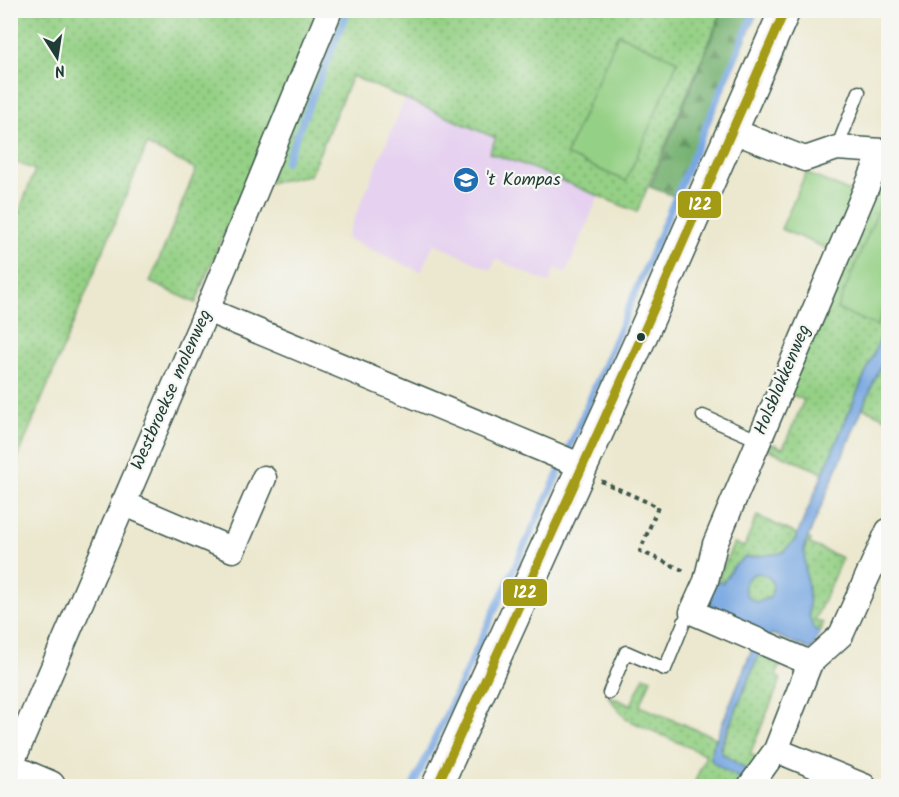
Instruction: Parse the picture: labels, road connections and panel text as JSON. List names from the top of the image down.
{
  "streets": {
    "street": ["Holsblokkenweg", "Westbroekse molenweg"]
  },
  "places": {
    "school or university": ["'t Kompas"]
  },
  "lines": ["transit line 122"],
  "north": "bottom"
}
